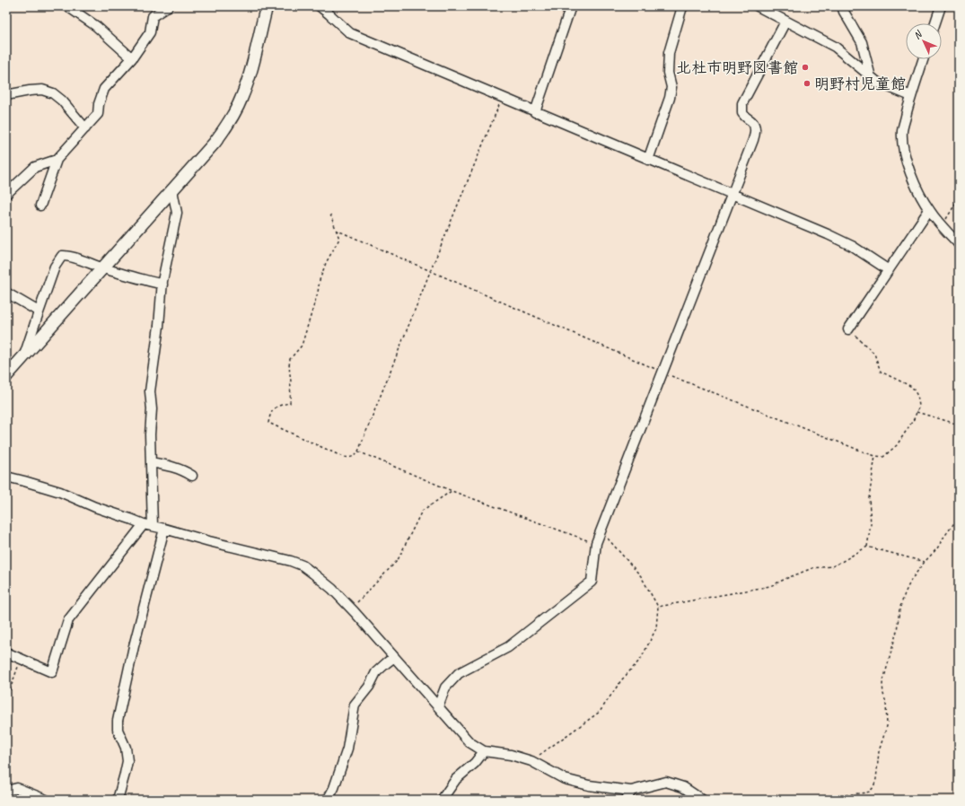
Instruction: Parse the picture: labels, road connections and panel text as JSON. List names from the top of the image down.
{
  "places": ["北杜市明野図書館", "明野村児童館"],
  "north": "top left"
}
